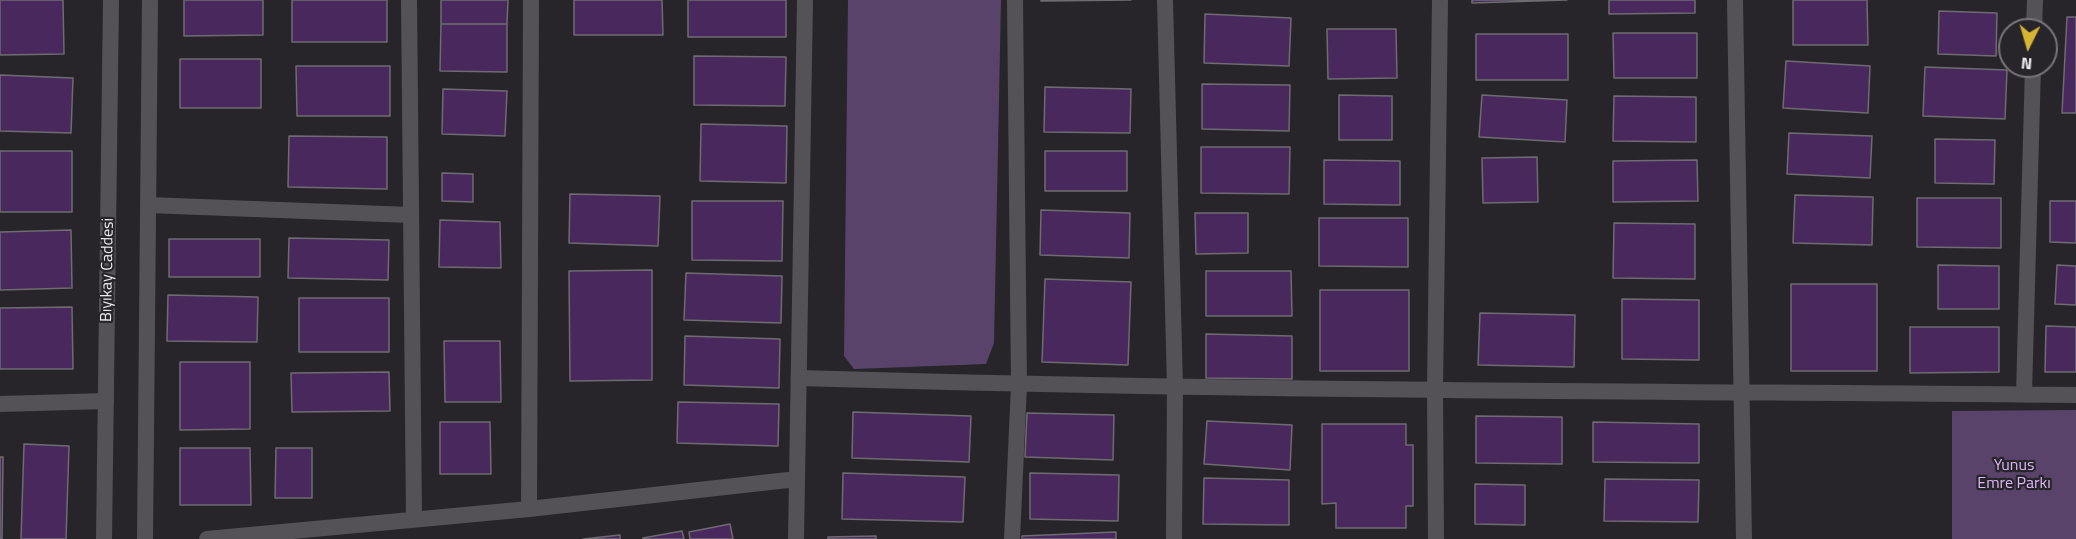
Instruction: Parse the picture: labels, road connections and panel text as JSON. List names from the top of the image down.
{
  "streets": {
    "street": ["Bıyıkay Caddesi"]
  },
  "parks": ["Yunus Emre Parkı"],
  "north": "bottom"
}
